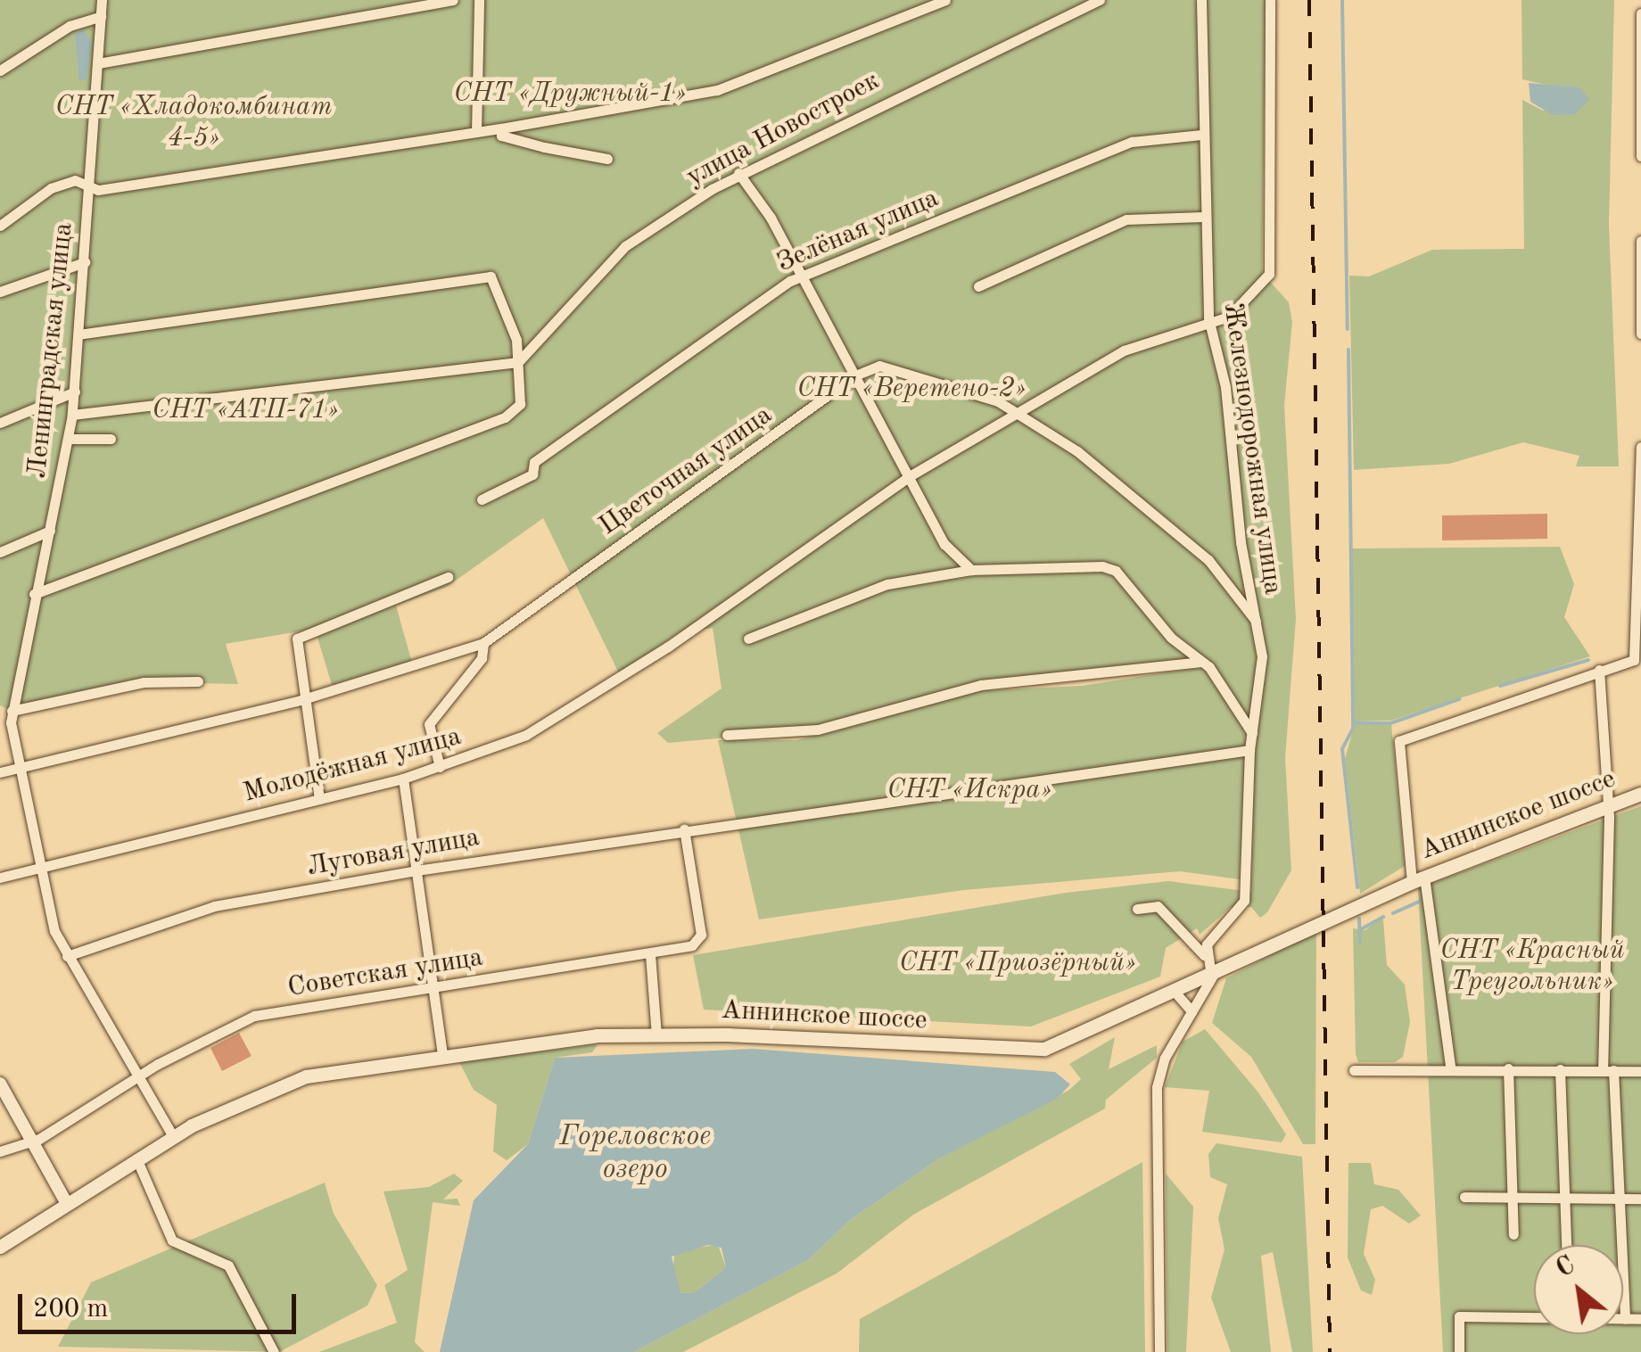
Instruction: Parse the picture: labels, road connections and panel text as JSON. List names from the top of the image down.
{
  "streets": {
    "main road": ["Аннинское шоссе"],
    "street": [
      "улица Новостроек",
      "Зелёная улица",
      "Ленинградская улица",
      "Железнодорожная улица",
      "Цветочная улица",
      "Молодёжная улица",
      "Луговая улица",
      "Советская улица"
    ]
  },
  "crossings": [
    ["Зелёная улица", "Железнодорожная улица"],
    ["Ленинградская улица", "Молодёжная улица"],
    ["Ленинградская улица", "Аннинское шоссе"],
    ["Ленинградская улица", "Луговая улица"],
    ["Ленинградская улица", "Советская улица"],
    ["Железнодорожная улица", "Цветочная улица"],
    ["Железнодорожная улица", "Молодёжная улица"],
    ["Железнодорожная улица", "Луговая улица"],
    ["Цветочная улица", "Молодёжная улица"],
    ["Луговая улица", "Советская улица"]
  ],
  "water": ["Гореловское озеро"],
  "parks": [
    "СНТ «Дружный-1»",
    "СНТ «Хладокомбинат 4-5»",
    "СНТ «Веретено-2»",
    "СНТ «АТП-71»",
    "СНТ «Искра»",
    "СНТ «Красный Треугольник»",
    "СНТ «Приозёрный»"
  ],
  "scale_bar": "200 m",
  "north": "top left"
}
